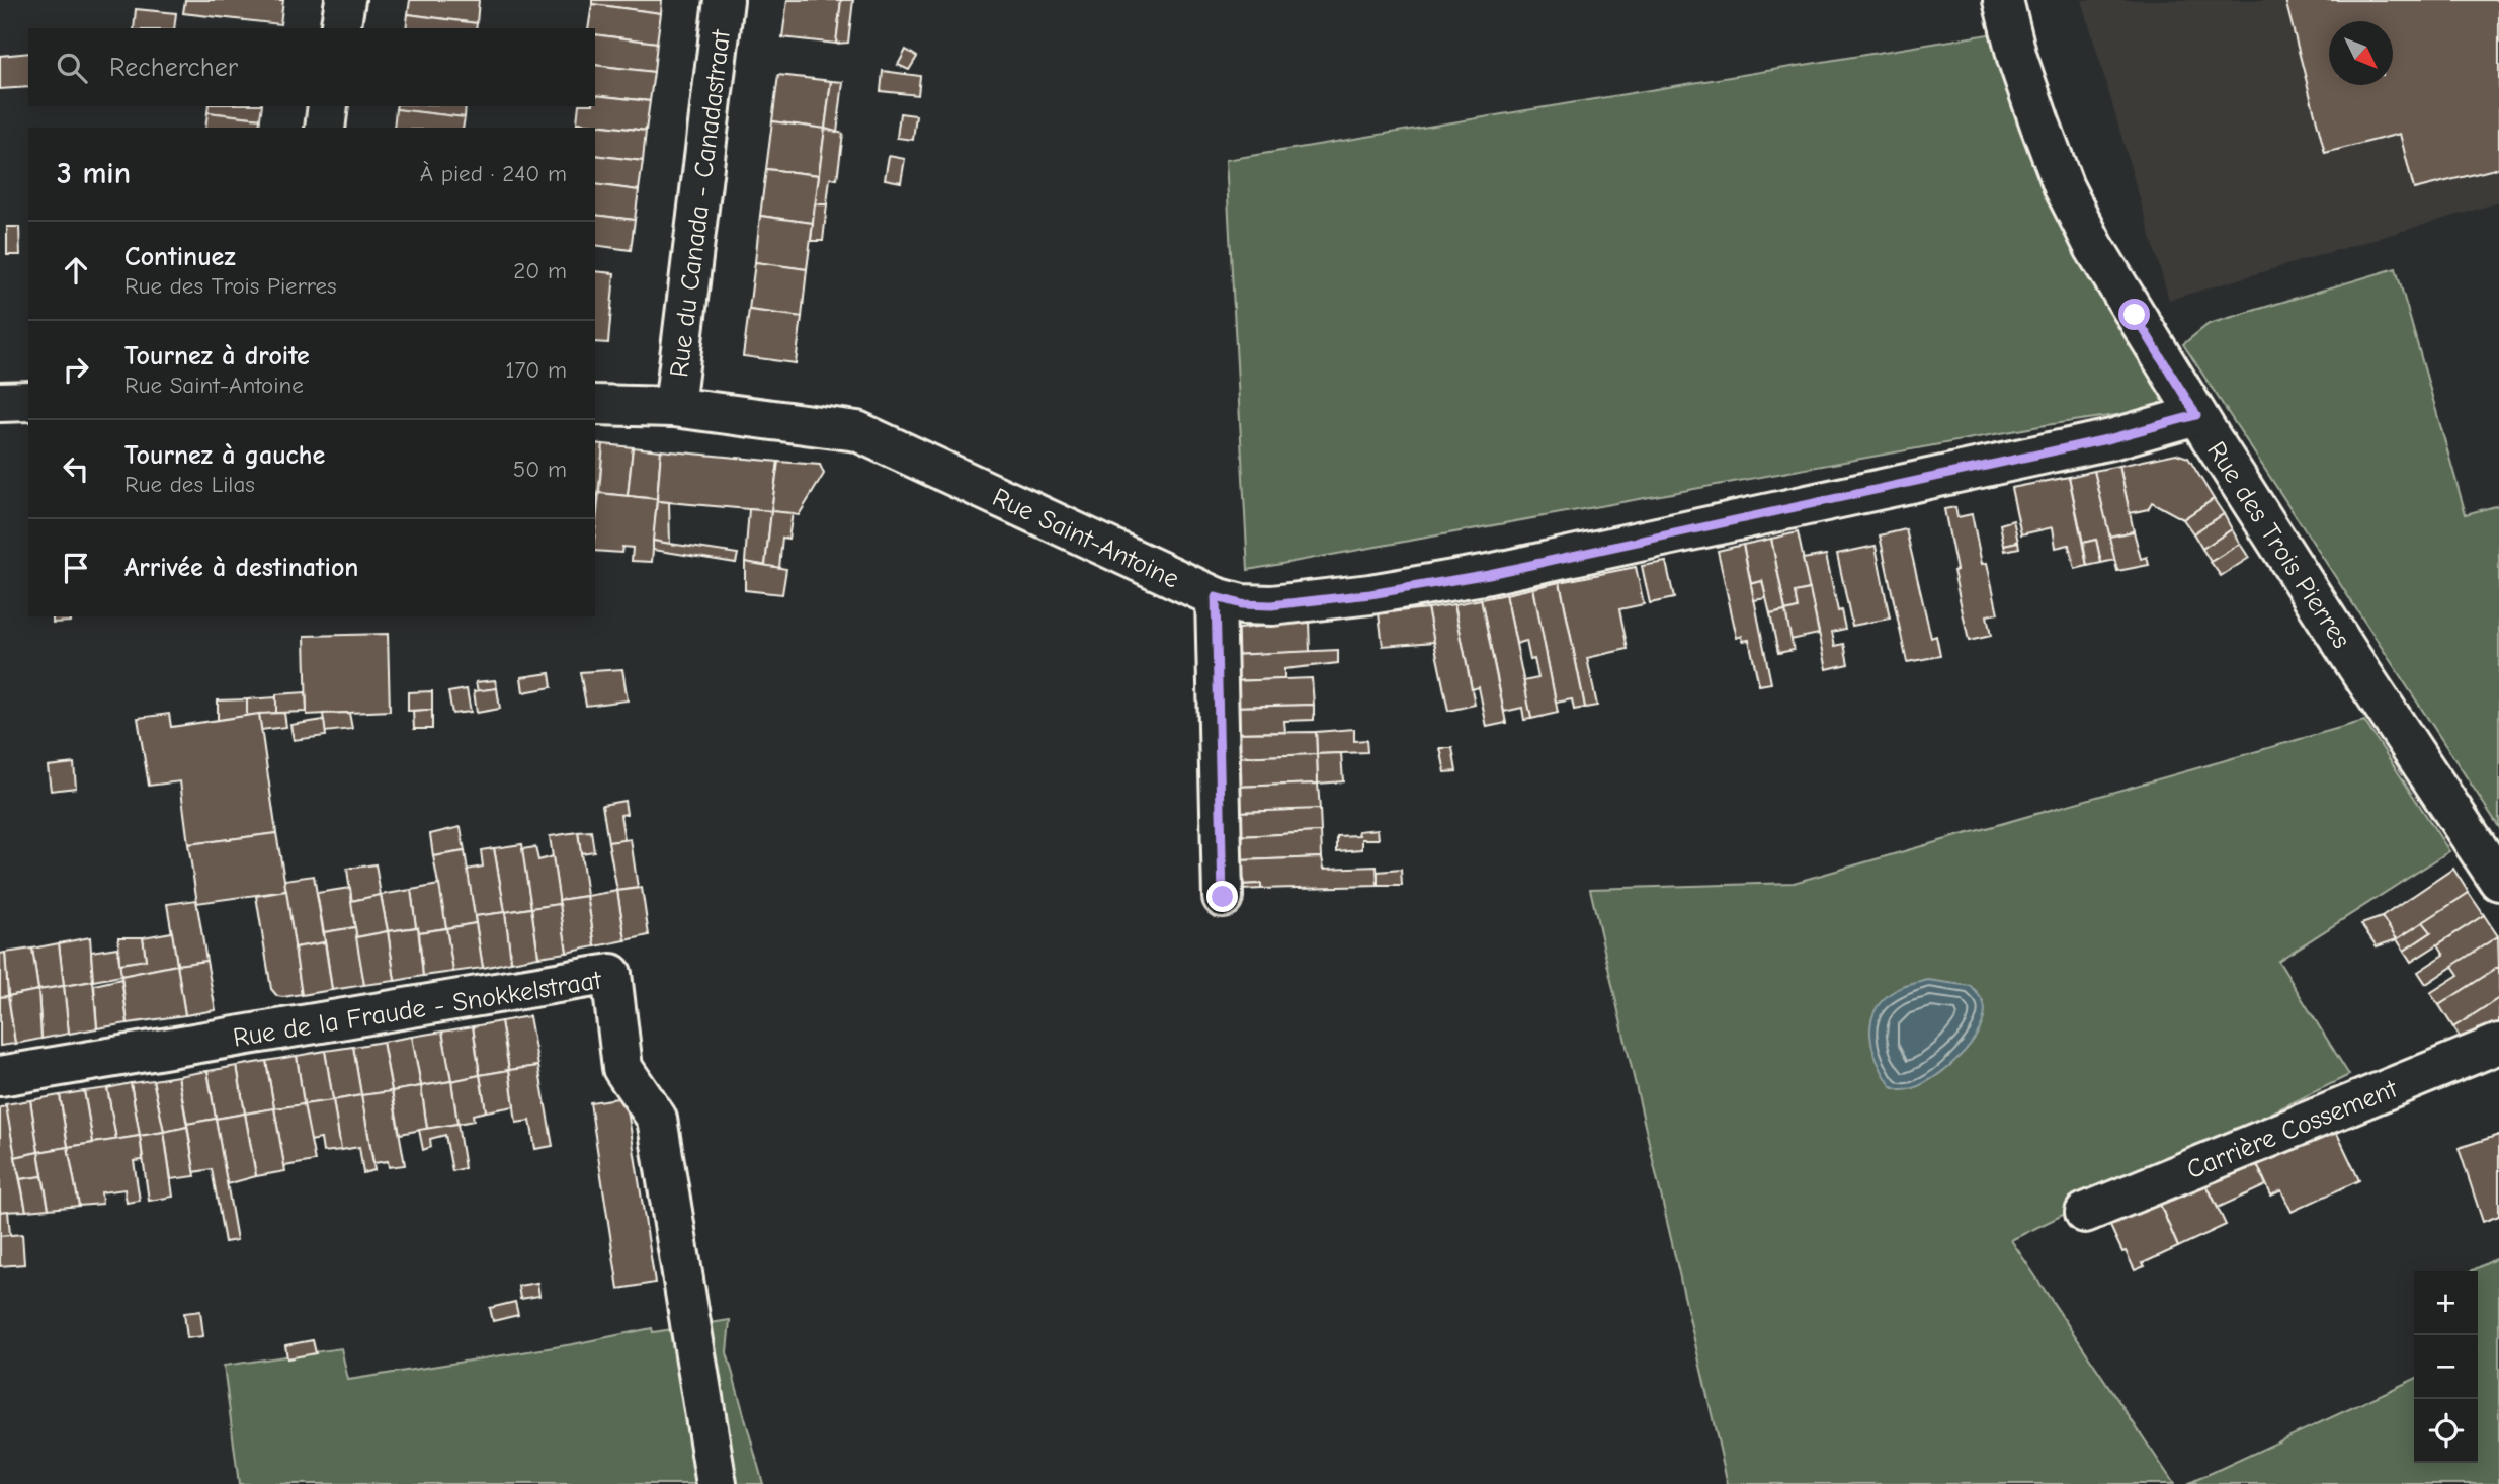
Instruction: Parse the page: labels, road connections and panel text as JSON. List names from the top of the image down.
{
  "streets": {
    "street": [
      "Rue du Canada - Canadastraat",
      "Rue Saint-Antoine",
      "Rue des Trois Pierres",
      "Rue de la Fraude - Snokkelstraat",
      "Carrière Cossement"
    ]
  },
  "crossings": [
    ["Rue du Canada - Canadastraat", "Rue Saint-Antoine"],
    ["Rue Saint-Antoine", "Rue des Trois Pierres"]
  ],
  "north": "bottom right",
  "page": {
    "search": "Rechercher",
    "heading": ["3 min", "À pied · 240 m"],
    "list": [
      ["Continuez", "Rue des Trois Pierres", "20 m"],
      ["Tournez à droite", "Rue Saint-Antoine", "170 m"],
      ["Tournez à gauche", "Rue des Lilas", "50 m"],
      "Arrivée à destination"
    ],
    "map_buttons": ["+", "−"]
  }
}
